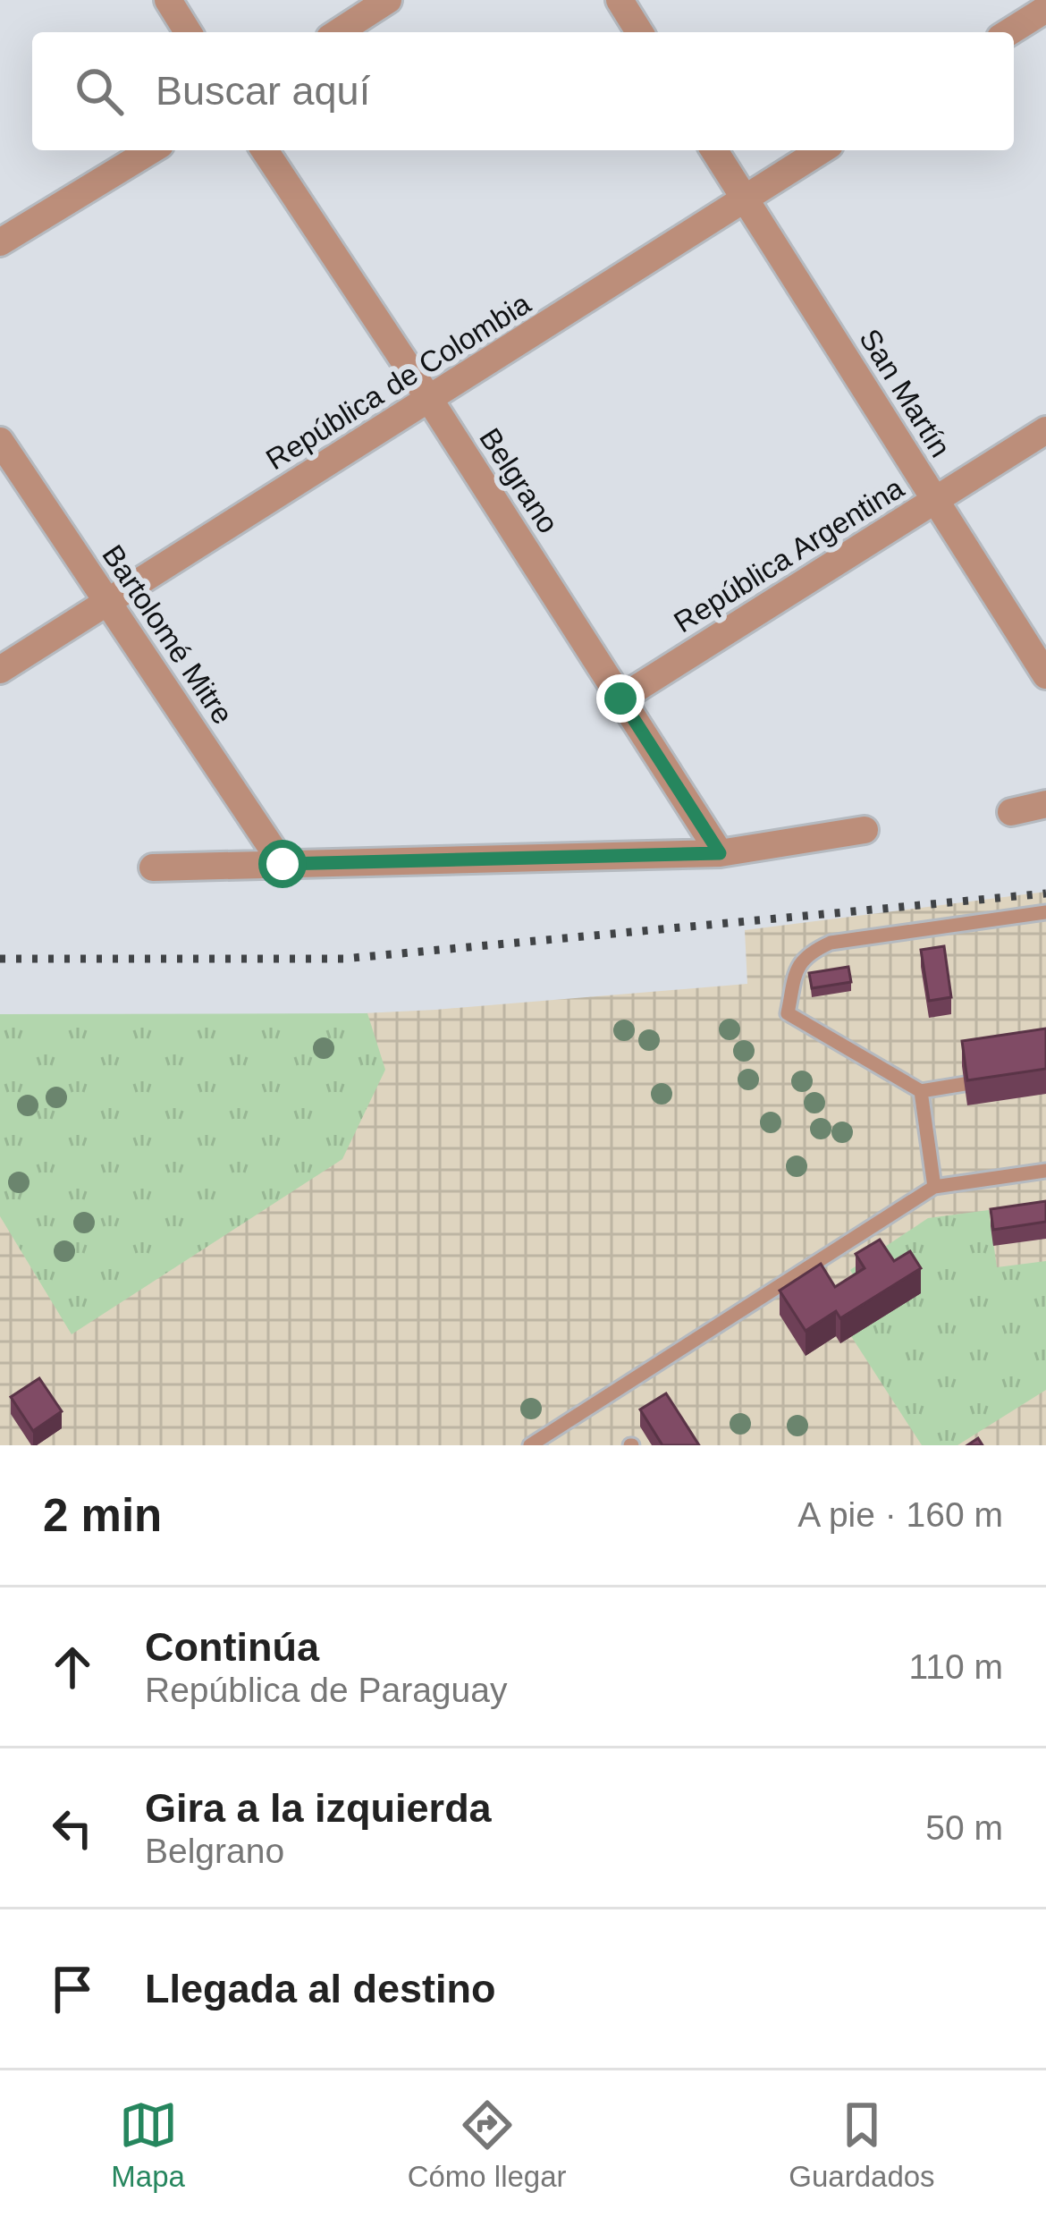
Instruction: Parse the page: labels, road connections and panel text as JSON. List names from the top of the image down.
{
  "streets": {
    "street": [
      "República de Colombia",
      "San Martín",
      "Belgrano",
      "República Argentina",
      "Bartolomé Mitre"
    ]
  },
  "crossings": [
    ["República de Colombia", "San Martín"],
    ["República de Colombia", "Belgrano"],
    ["República de Colombia", "Bartolomé Mitre"],
    ["San Martín", "República Argentina"],
    ["Belgrano", "República Argentina"]
  ],
  "page": {
    "search": "Buscar aquí",
    "heading": ["2 min", "A pie · 160 m"],
    "list": [
      ["Continúa", "República de Paraguay", "110 m"],
      ["Gira a la izquierda", "Belgrano", "50 m"],
      "Llegada al destino"
    ],
    "nav": ["Mapa", "Cómo llegar", "Guardados"]
  }
}
